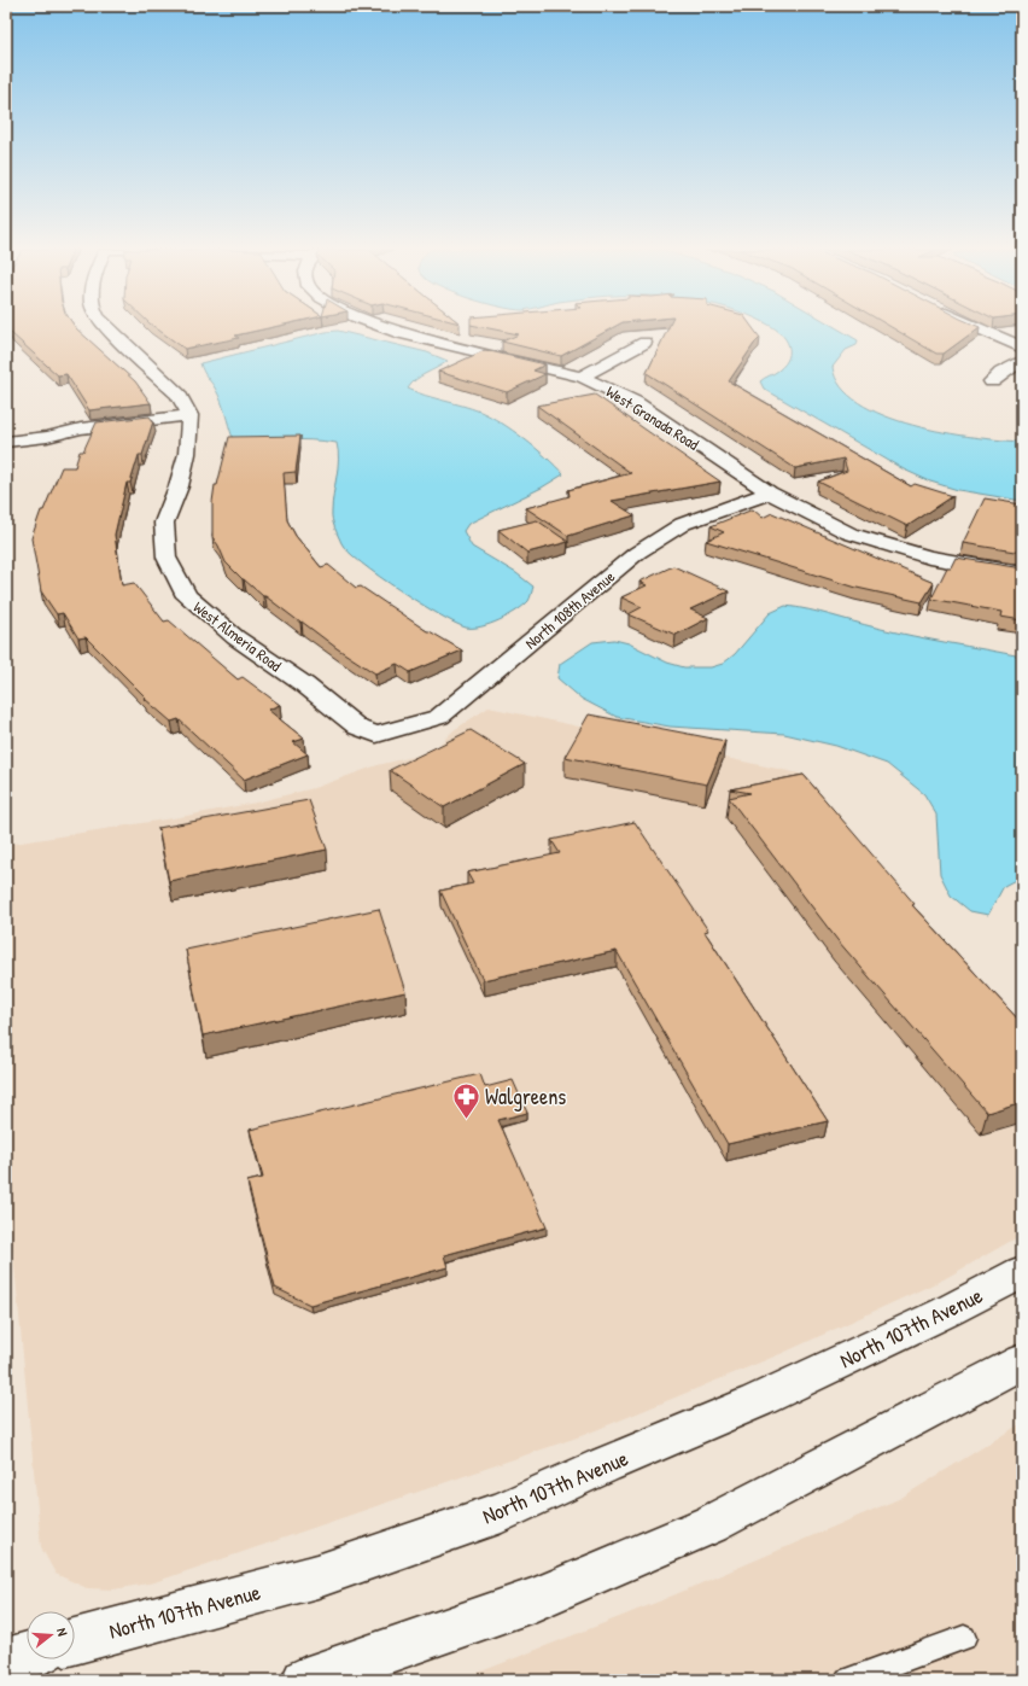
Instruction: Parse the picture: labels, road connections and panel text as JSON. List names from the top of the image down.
{
  "streets": {
    "street": [
      "West Granada Road",
      "North 108th Avenue",
      "West Almeria Road",
      "North 107th Avenue"
    ]
  },
  "crossings": [
    ["West Granada Road", "North 108th Avenue"],
    ["North 108th Avenue", "West Almeria Road"]
  ],
  "places": {
    "pharmacy": ["Walgreens"]
  },
  "north": "right"
}
